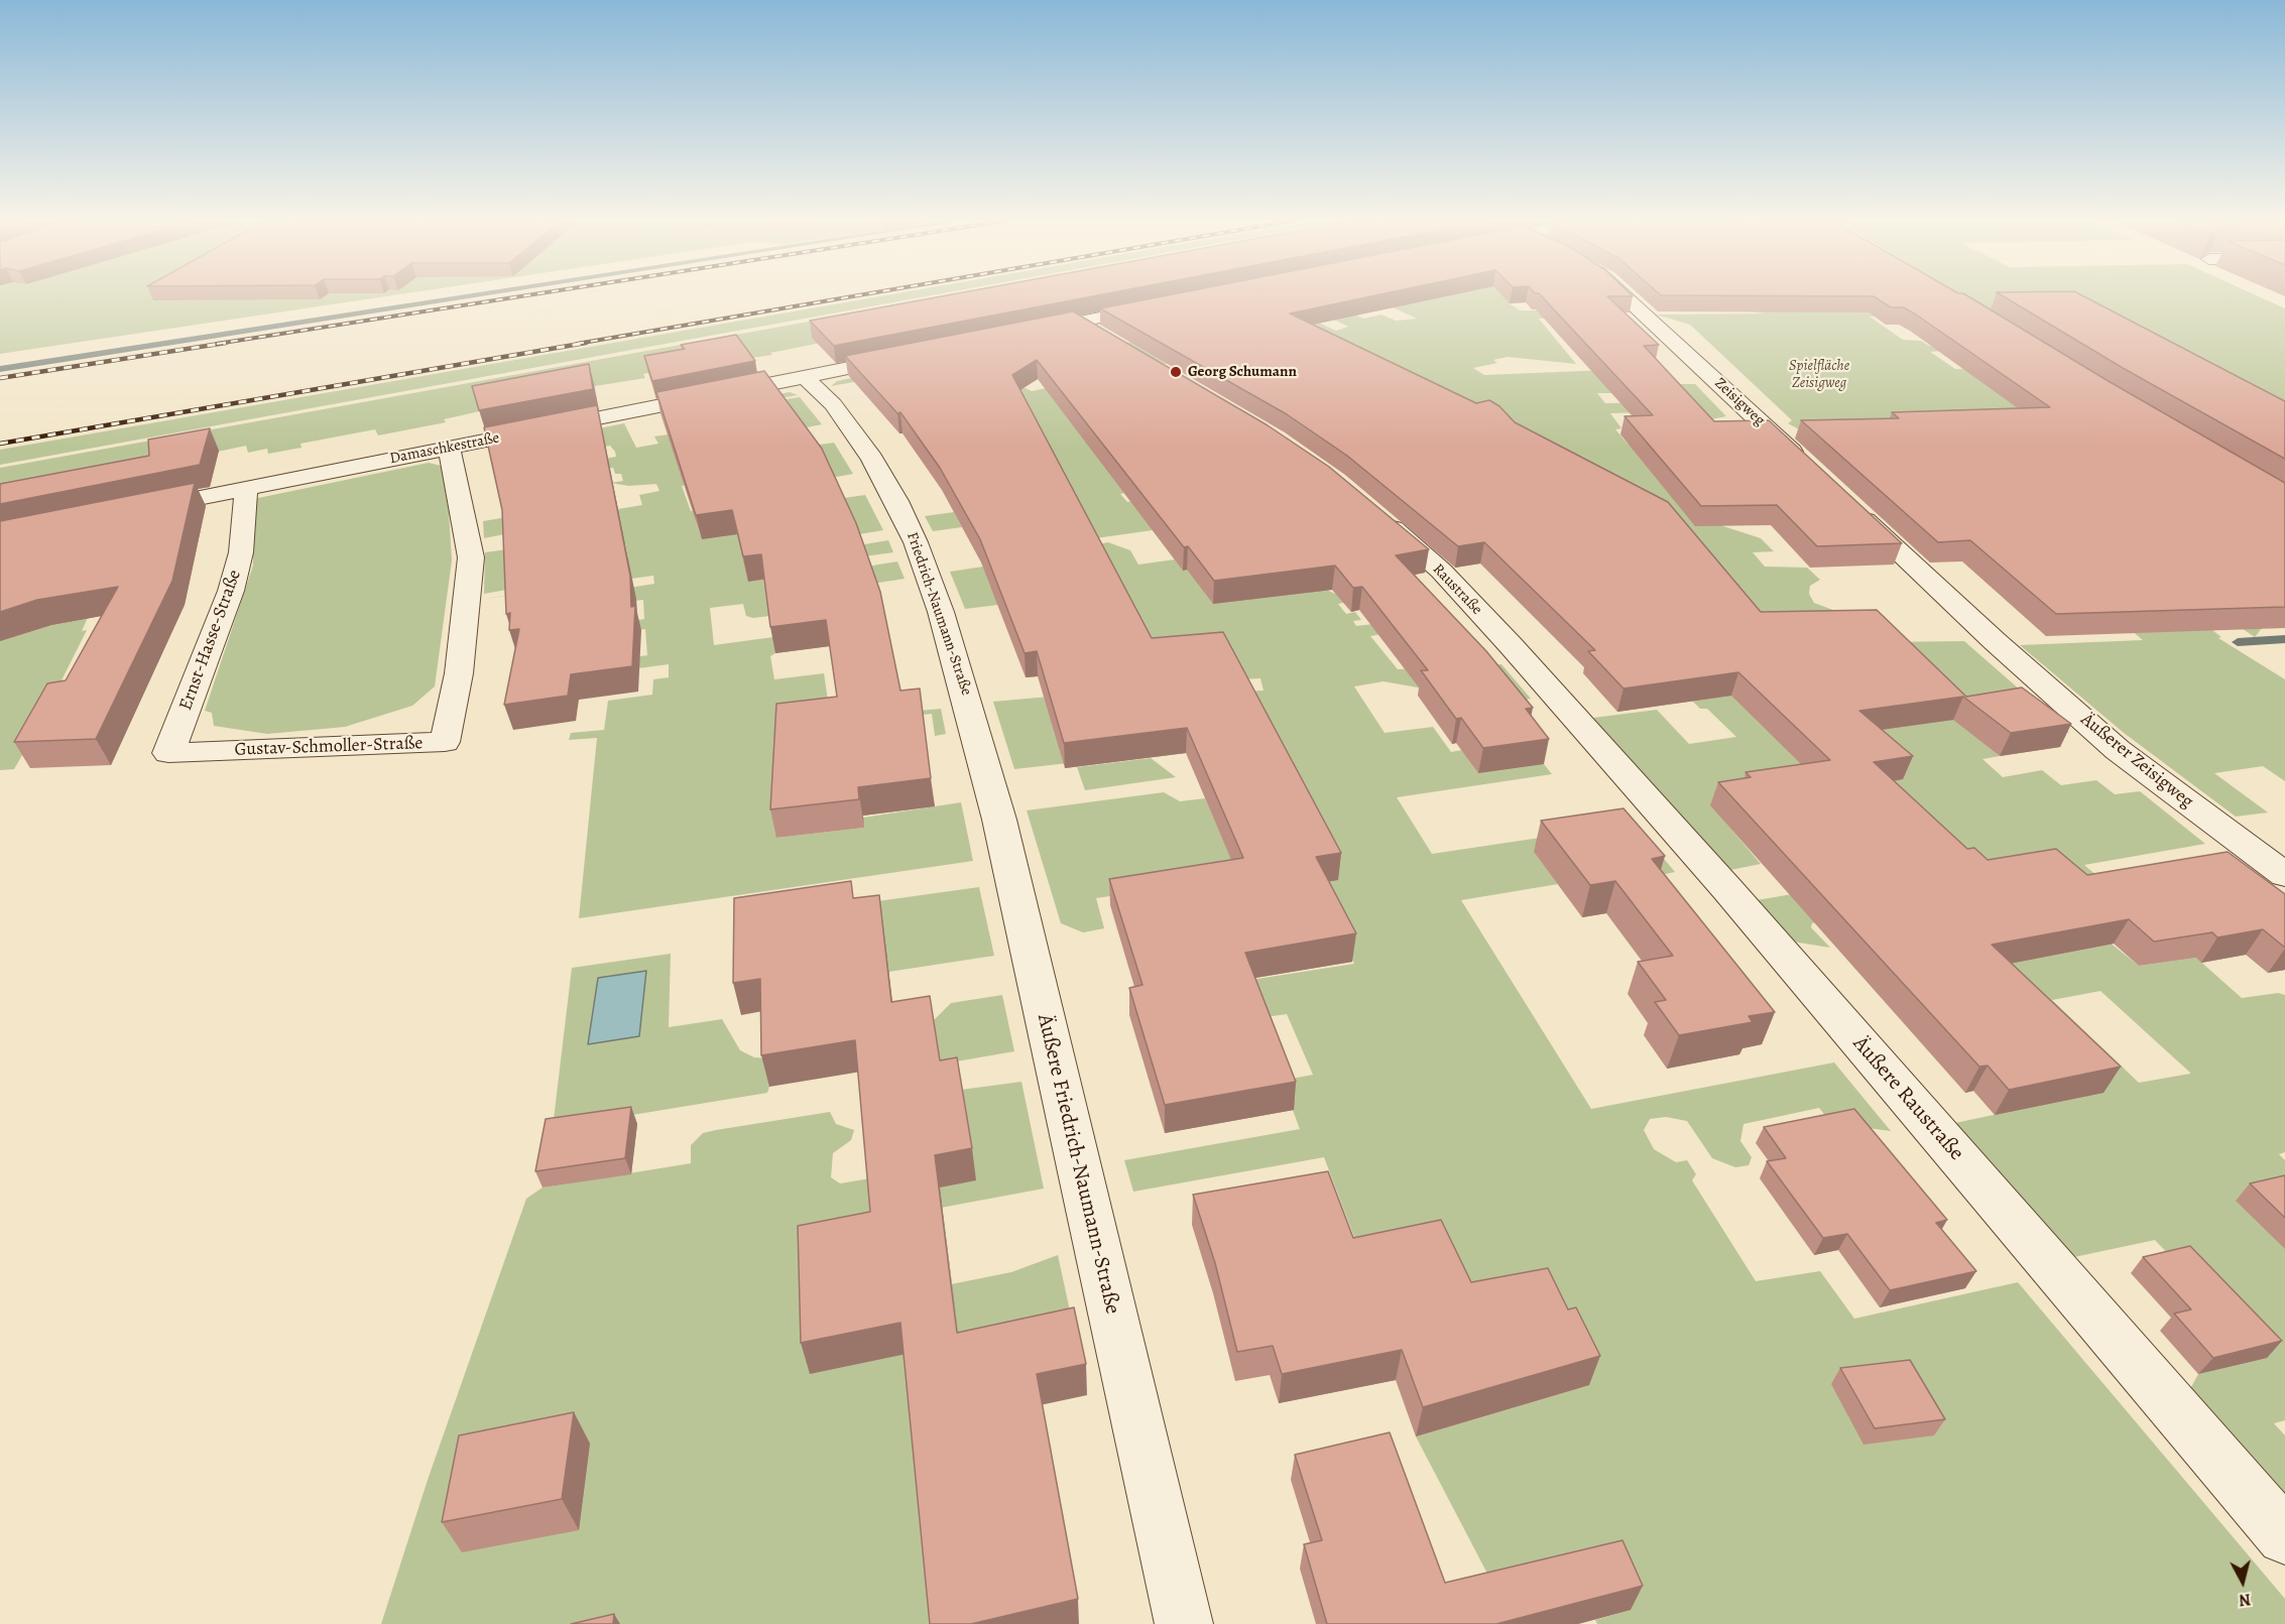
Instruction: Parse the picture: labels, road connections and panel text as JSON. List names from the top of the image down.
{
  "streets": {
    "street": [
      "Zeisigweg",
      "Damaschkestraße",
      "Raustraße",
      "Friedrich-Naumann-Straße",
      "Ernst-Hasse-Straße",
      "Gustav-Schmoller-Straße",
      "Äußerer Zeisigweg",
      "Äußere Raustraße",
      "Äußere Friedrich-Naumann-Straße"
    ]
  },
  "crossings": [
    ["Damaschkestraße", "Friedrich-Naumann-Straße"],
    ["Damaschkestraße", "Ernst-Hasse-Straße"],
    ["Damaschkestraße", "Gustav-Schmoller-Straße"],
    ["Raustraße", "Äußere Raustraße"],
    ["Friedrich-Naumann-Straße", "Äußere Friedrich-Naumann-Straße"],
    ["Ernst-Hasse-Straße", "Gustav-Schmoller-Straße"]
  ],
  "parks": ["Spielfläche Zeisigweg"],
  "places": ["Georg Schumann"],
  "north": "bottom"
}
